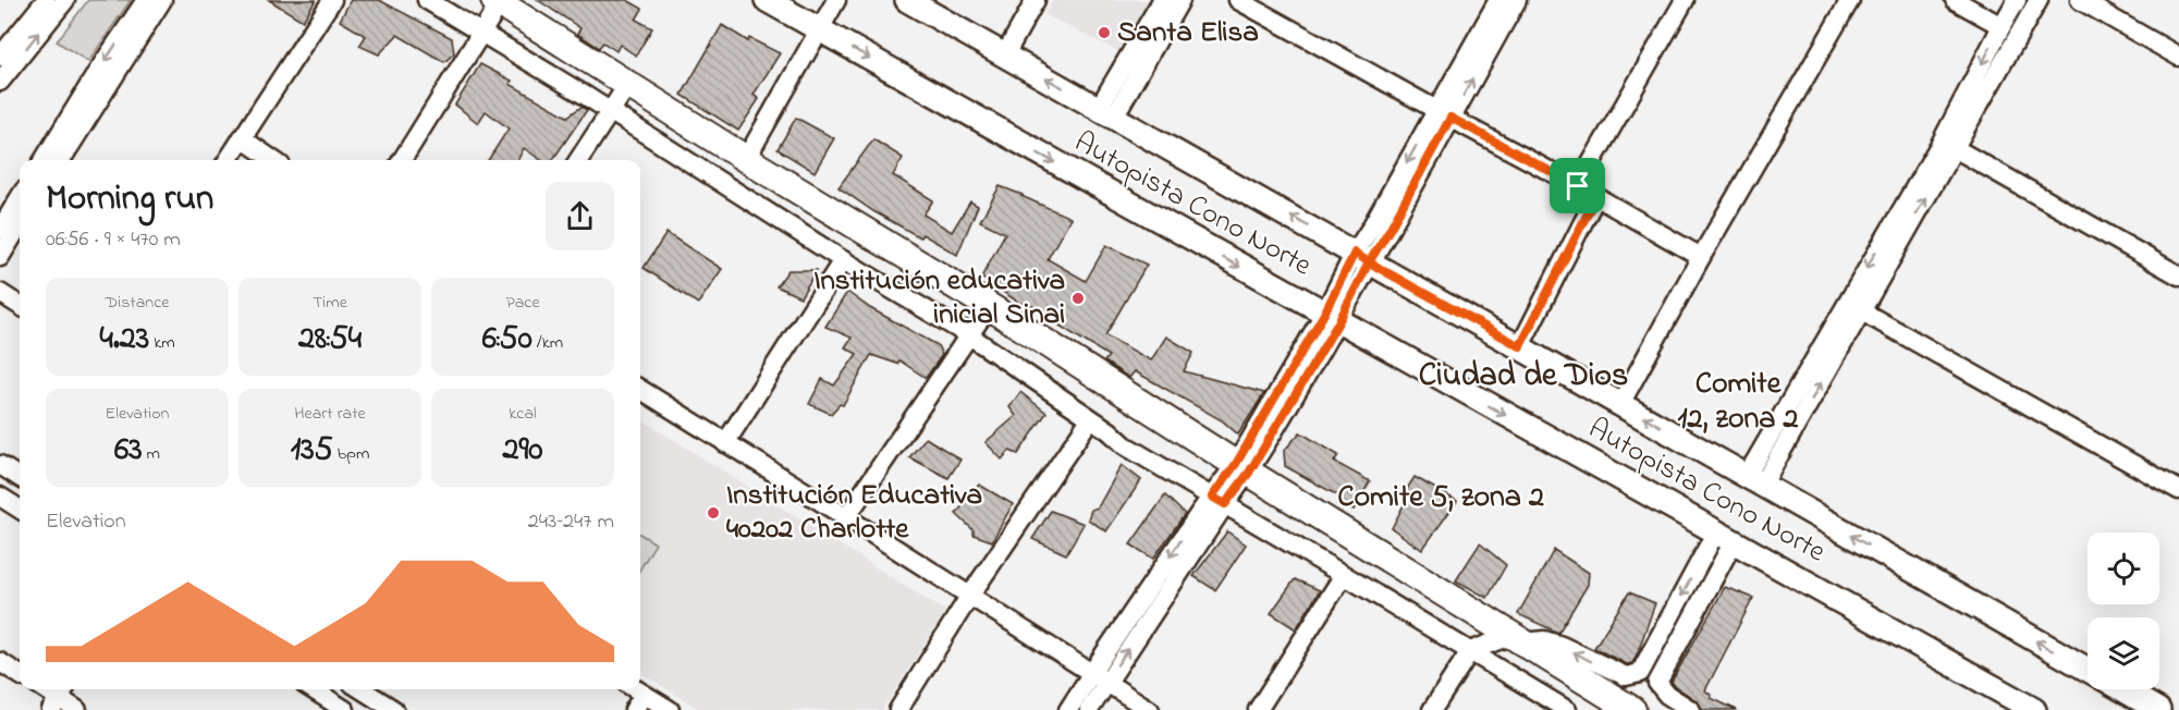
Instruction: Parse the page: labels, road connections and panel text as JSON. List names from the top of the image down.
{
  "streets": {
    "main road": ["Autopista Cono Norte"]
  },
  "districts": ["Ciudad de Dios", "Comite 12, zona 2", "Comite 5, zona 2"],
  "places": ["Santa Elisa", "Institución educativa inicial Sinai", "Institución Educativa 40202 Charlotte"],
  "page": {
    "heading": ["Morning run", "06:56 · 9 × 470 m"],
    "stats": [
      ["Distance", "4.23 km"],
      ["Time", "28:54"],
      ["Pace", "6:50 /km"],
      ["Elevation", "63 m"],
      ["Heart rate", "135 bpm"],
      ["kcal", "290"]
    ],
    "chart": ["Elevation", "243–247 m"]
  }
}
